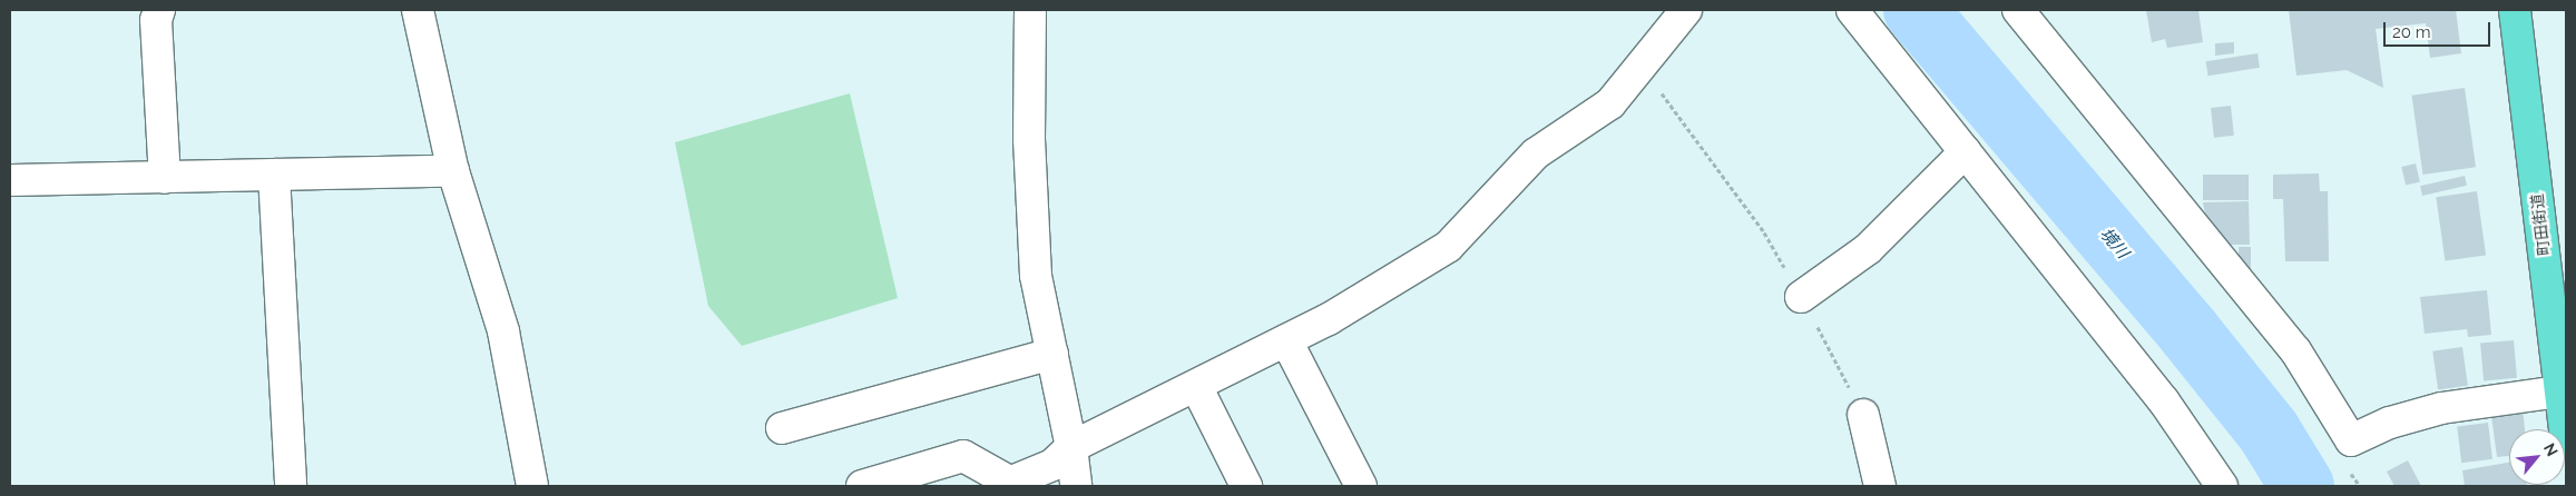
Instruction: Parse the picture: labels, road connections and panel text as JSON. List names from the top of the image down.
{
  "streets": {
    "main road": ["町田街道"]
  },
  "water": ["境川"],
  "scale_bar": "20 m",
  "north": "top right"
}
